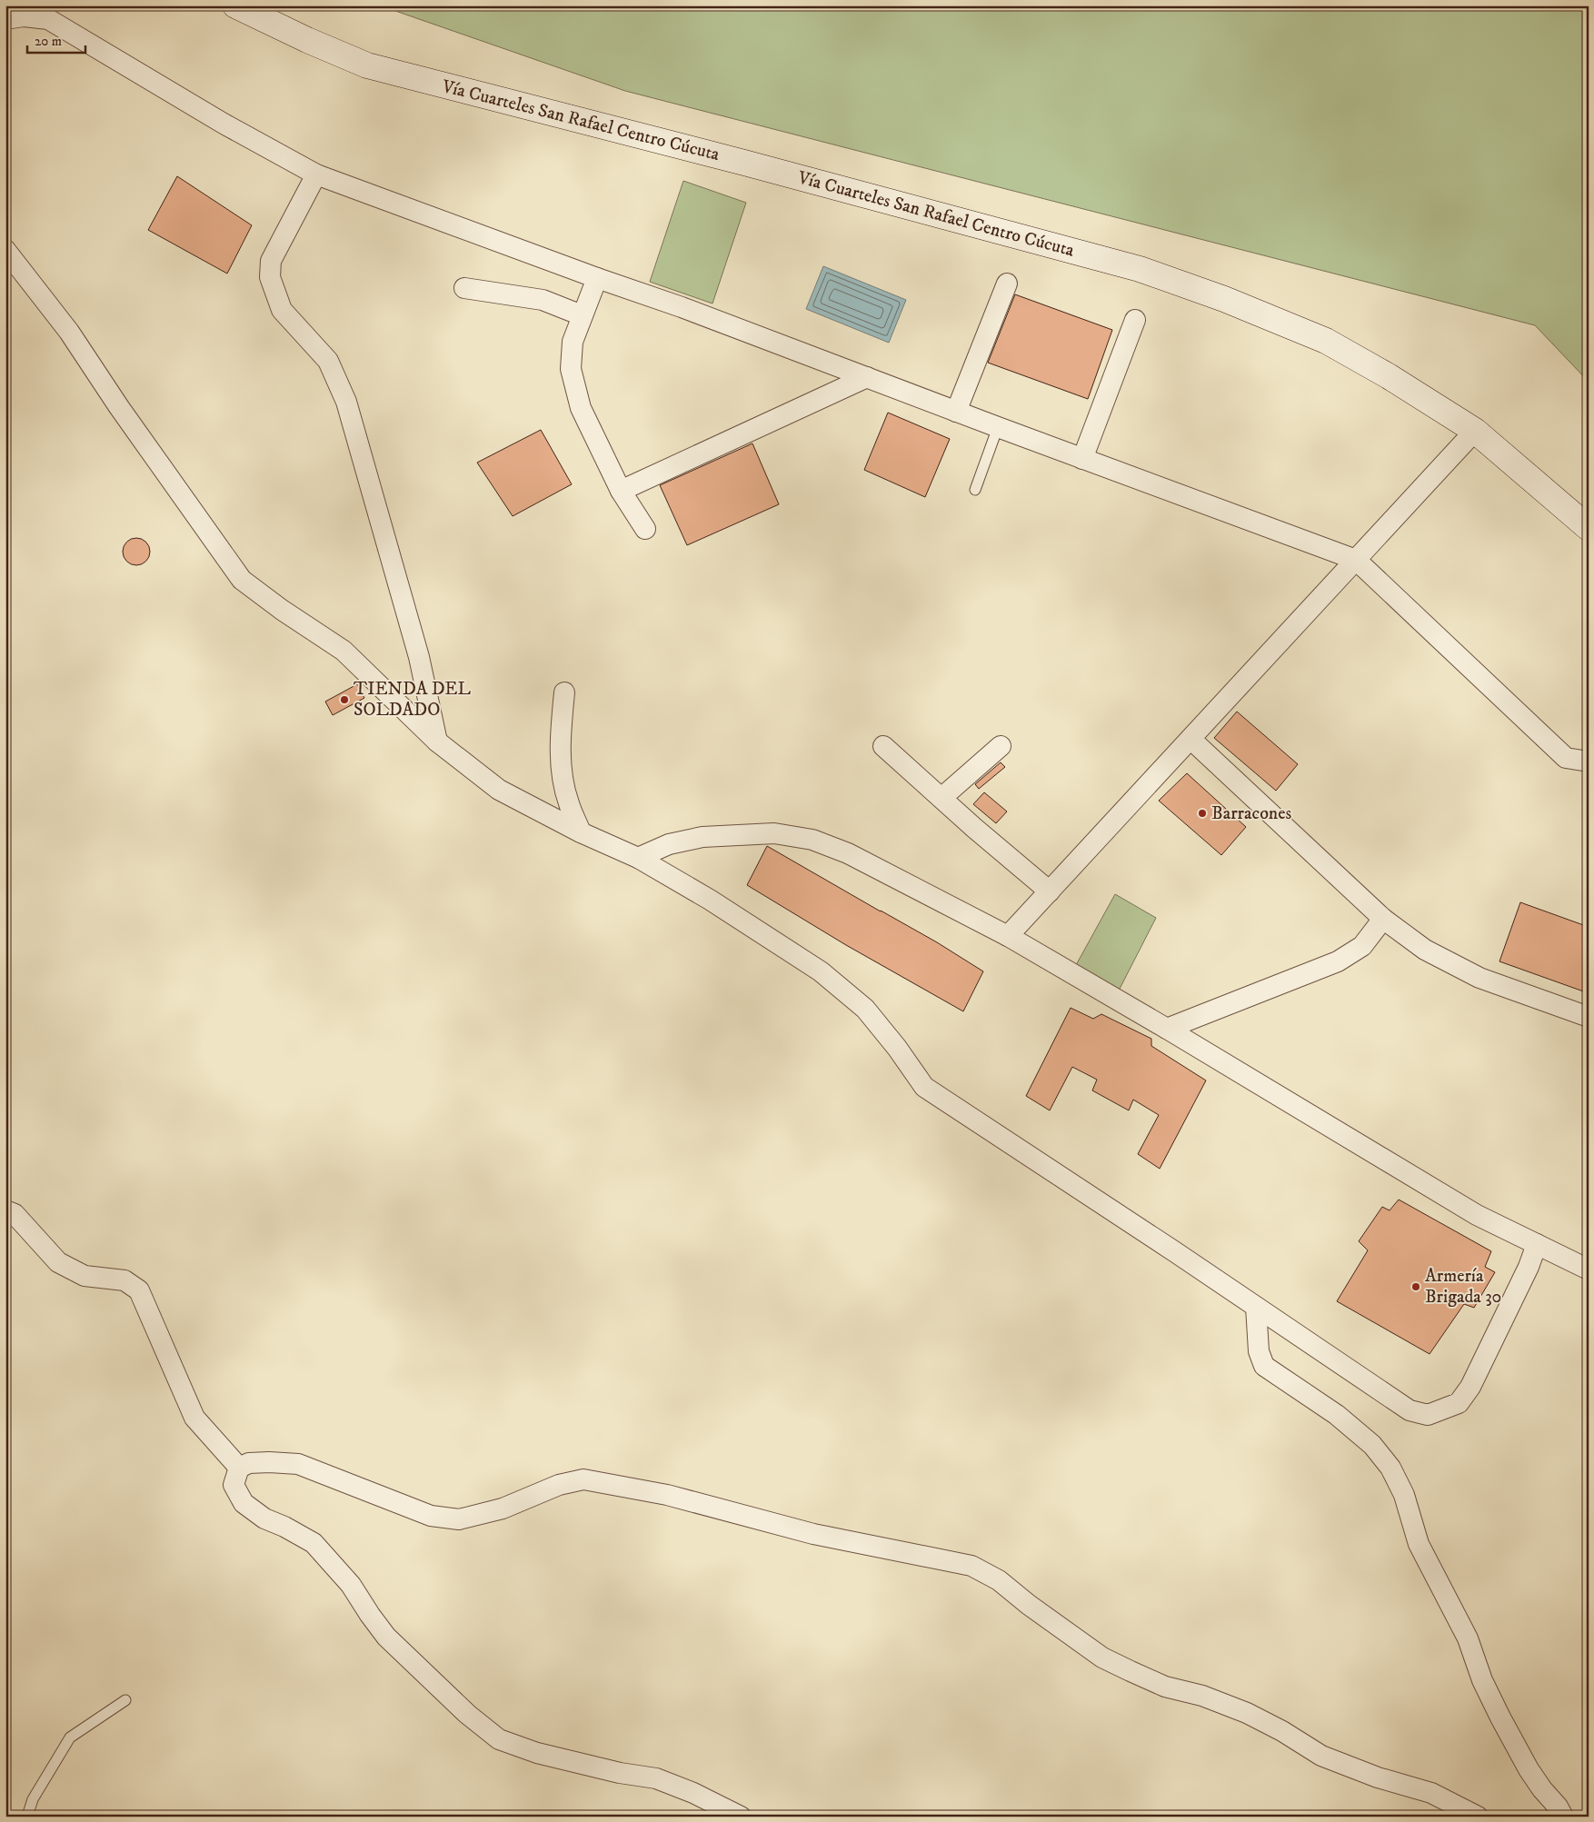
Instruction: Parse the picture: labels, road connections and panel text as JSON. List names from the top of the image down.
{
  "streets": {
    "main road": ["Vía Cuarteles San Rafael Centro Cúcuta"]
  },
  "places": ["TIENDA DEL SOLDADO", "Barracones", "Armería Brigada 30"],
  "scale_bar": "20 m"
}
